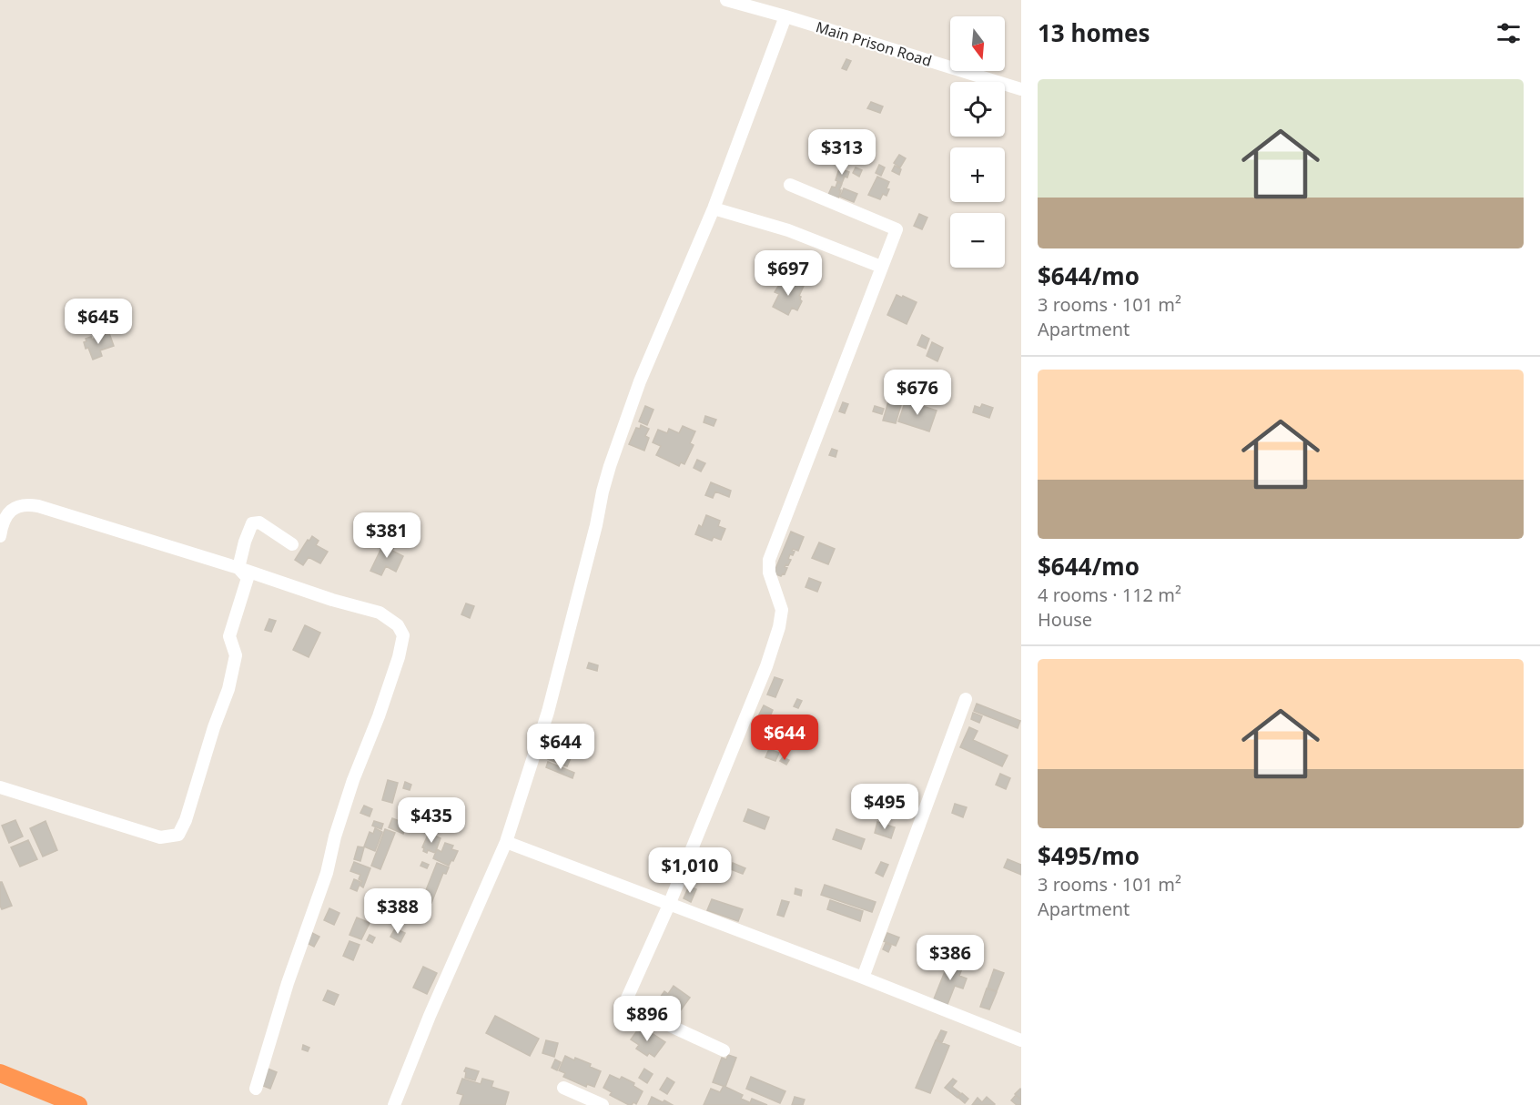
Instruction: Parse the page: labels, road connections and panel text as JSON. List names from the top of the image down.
{
  "streets": {
    "street": ["Main Prison Road"]
  },
  "north": "bottom",
  "page": {
    "heading": "13 homes",
    "map_buttons": ["+", "−"],
    "list": [
      {
        "name": "$644/mo",
        "note": "3 rooms · 101 m² · Apartment"
      },
      {
        "name": "$644/mo",
        "note": "4 rooms · 112 m² · House"
      },
      {
        "name": "$495/mo",
        "note": "3 rooms · 101 m² · Apartment"
      }
    ],
    "price": [
      "$313",
      "$697",
      "$645",
      "$676",
      "$381",
      "$644",
      "$644",
      "$495",
      "$435",
      "$1,010",
      "$388",
      "$386",
      "$896"
    ]
  }
}
